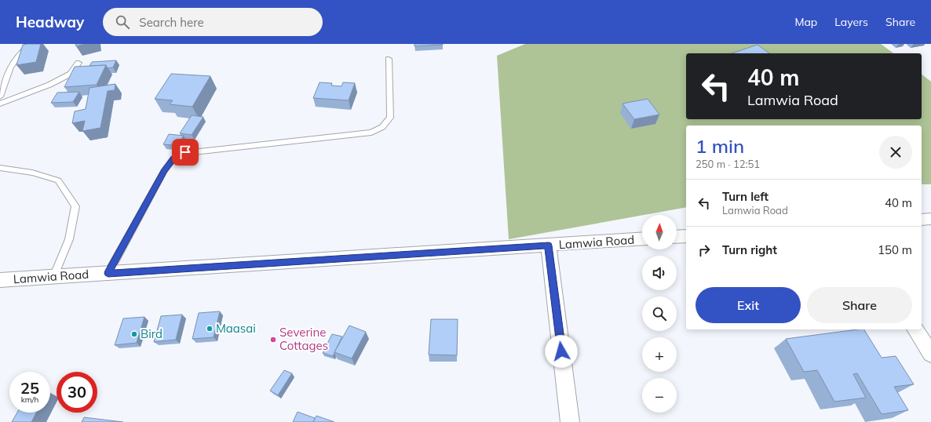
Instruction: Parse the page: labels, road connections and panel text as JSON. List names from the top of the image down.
{
  "streets": {
    "street": ["Lamwia Road"]
  },
  "places": ["Maasai", "Bird", "Severine Cottages"],
  "north": "top",
  "page": {
    "header": "Headway",
    "search": "Search here",
    "nav": ["Map", "Layers", "Share"],
    "turn": ["40 m", "Lamwia Road"],
    "heading": ["1 min", "250 m · 12:51"],
    "list": [
      {
        "name": "Turn left",
        "note": "Lamwia Road",
        "value": "40 m"
      },
      {
        "name": "Turn right",
        "value": "150 m"
      }
    ],
    "map_buttons": ["+", "−"],
    "buttons": ["Exit", "Share"],
    "speed": "25 km/h",
    "limit": "30"
  }
}
